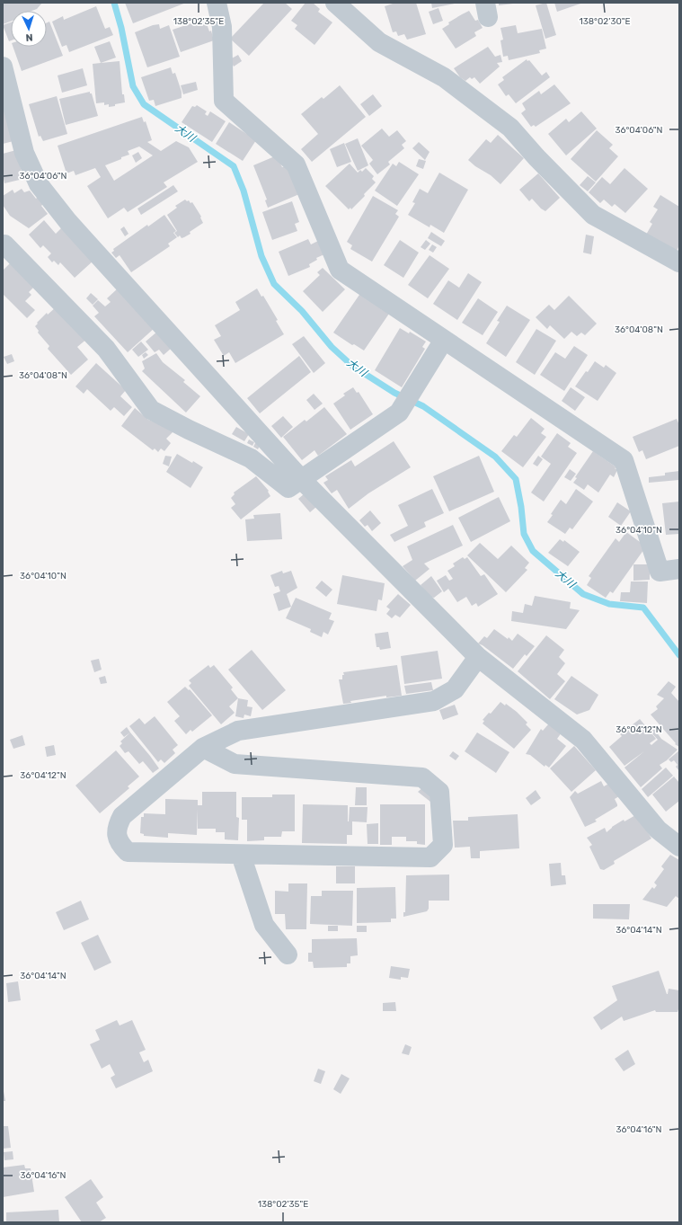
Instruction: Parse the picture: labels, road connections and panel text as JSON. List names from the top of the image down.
{
  "water": ["大川"],
  "north": "bottom",
  "coordinates": [
    "138°02'35\"E",
    "138°02'30\"E",
    "36°04'06\"N",
    "36°04'08\"N",
    "36°04'10\"N",
    "36°04'12\"N",
    "36°04'14\"N",
    "36°04'16\"N"
  ]
}
